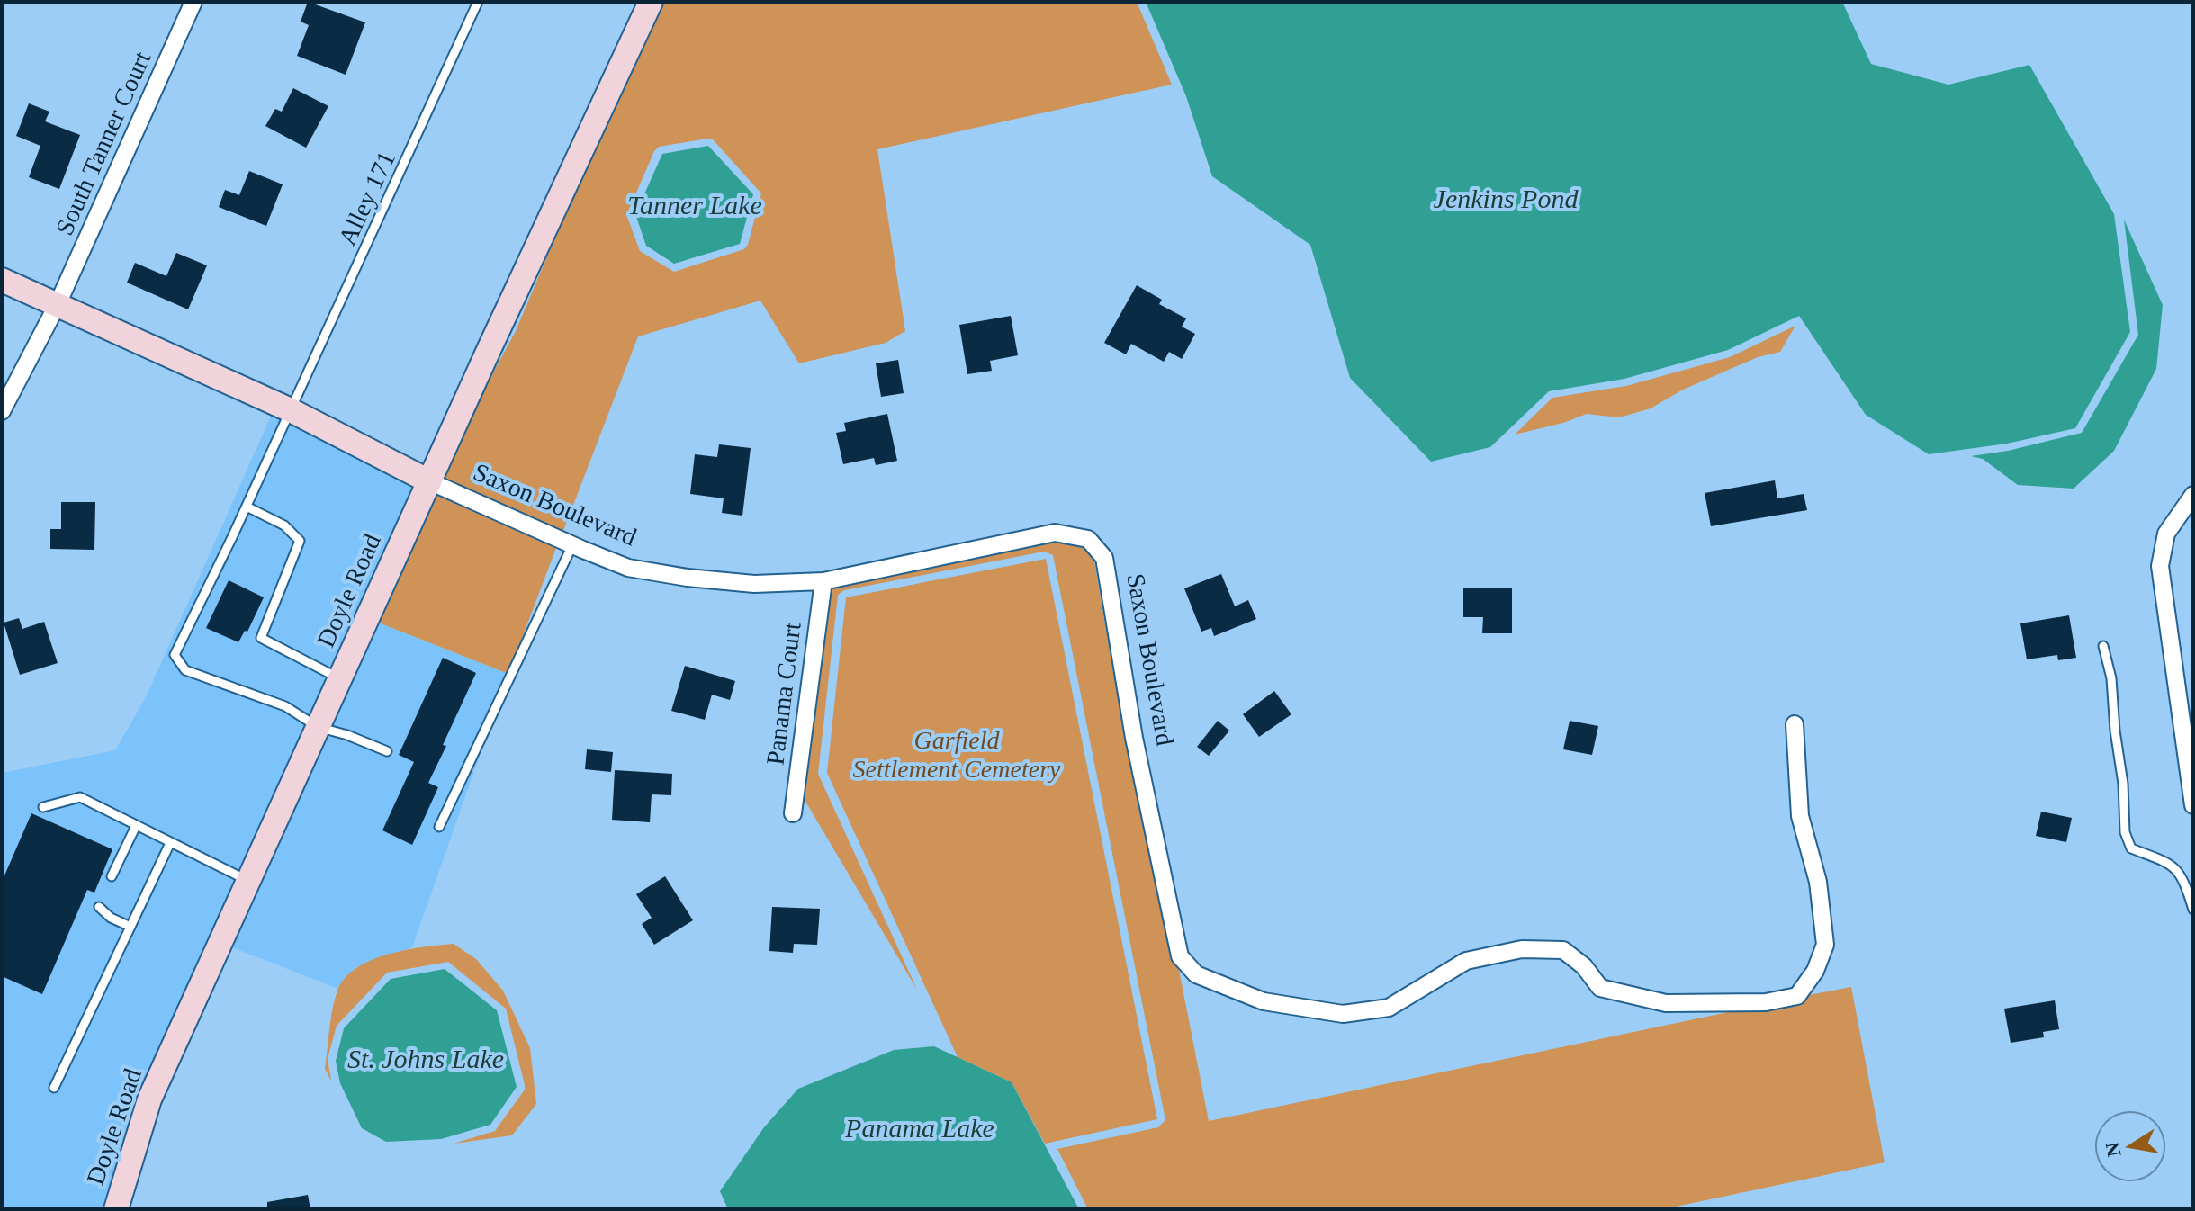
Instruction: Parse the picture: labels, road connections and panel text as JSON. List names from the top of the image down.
{
  "streets": {
    "main road": ["Saxon Boulevard", "Doyle Road"],
    "street": ["South Tanner Court", "Panama Court"],
    "lane": ["Alley 171"]
  },
  "crossings": [
    ["South Tanner Court", "Saxon Boulevard"],
    ["Alley 171", "Saxon Boulevard"],
    ["Alley 171", "Doyle Road"],
    ["Saxon Boulevard", "Doyle Road"],
    ["Saxon Boulevard", "Panama Court"]
  ],
  "water": [
    "Jenkins Pond",
    "Tanner Lake",
    "St. Johns Lake",
    "Panama Lake"
  ],
  "parks": ["Garfield Settlement Cemetery"],
  "north": "left"
}
